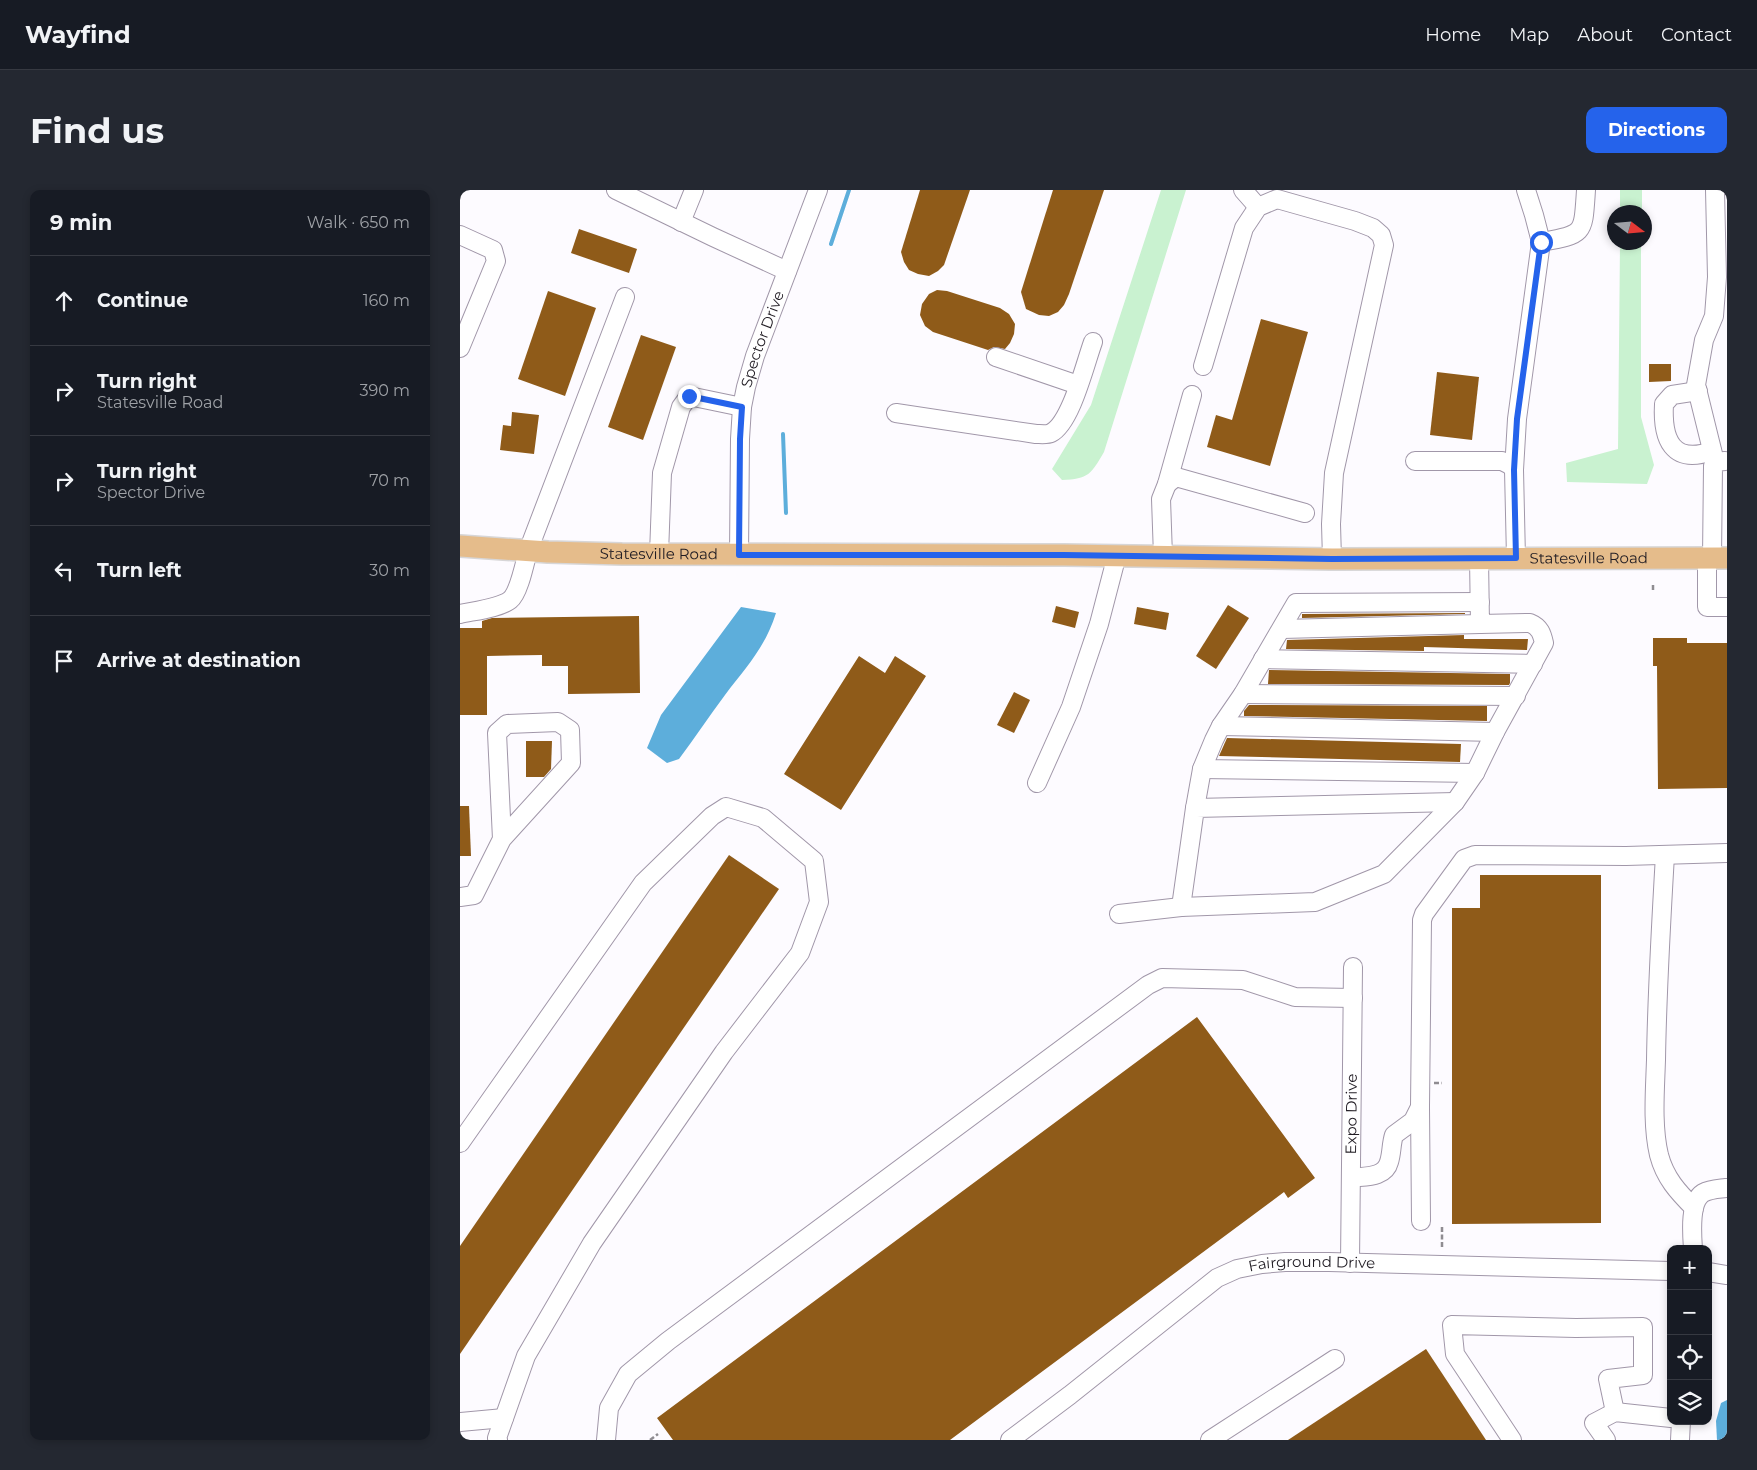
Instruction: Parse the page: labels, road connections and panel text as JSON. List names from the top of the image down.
{
  "streets": {
    "main road": ["Statesville Road"],
    "street": ["Spector Drive", "Expo Drive", "Fairground Drive"]
  },
  "crossings": [
    ["Spector Drive", "Statesville Road"],
    ["Expo Drive", "Fairground Drive"]
  ],
  "north": "right",
  "page": {
    "header": "Wayfind",
    "nav": [
      "Home",
      "Map",
      "About",
      "Contact"
    ],
    "buttons": "Directions",
    "title": "Find us",
    "heading": ["9 min", "Walk · 650 m"],
    "list": [
      ["Continue", "160 m"],
      ["Turn right", "Statesville Road", "390 m"],
      ["Turn right", "Spector Drive", "70 m"],
      ["Turn left", "30 m"],
      "Arrive at destination"
    ],
    "map_buttons": ["+", "−"]
  }
}
